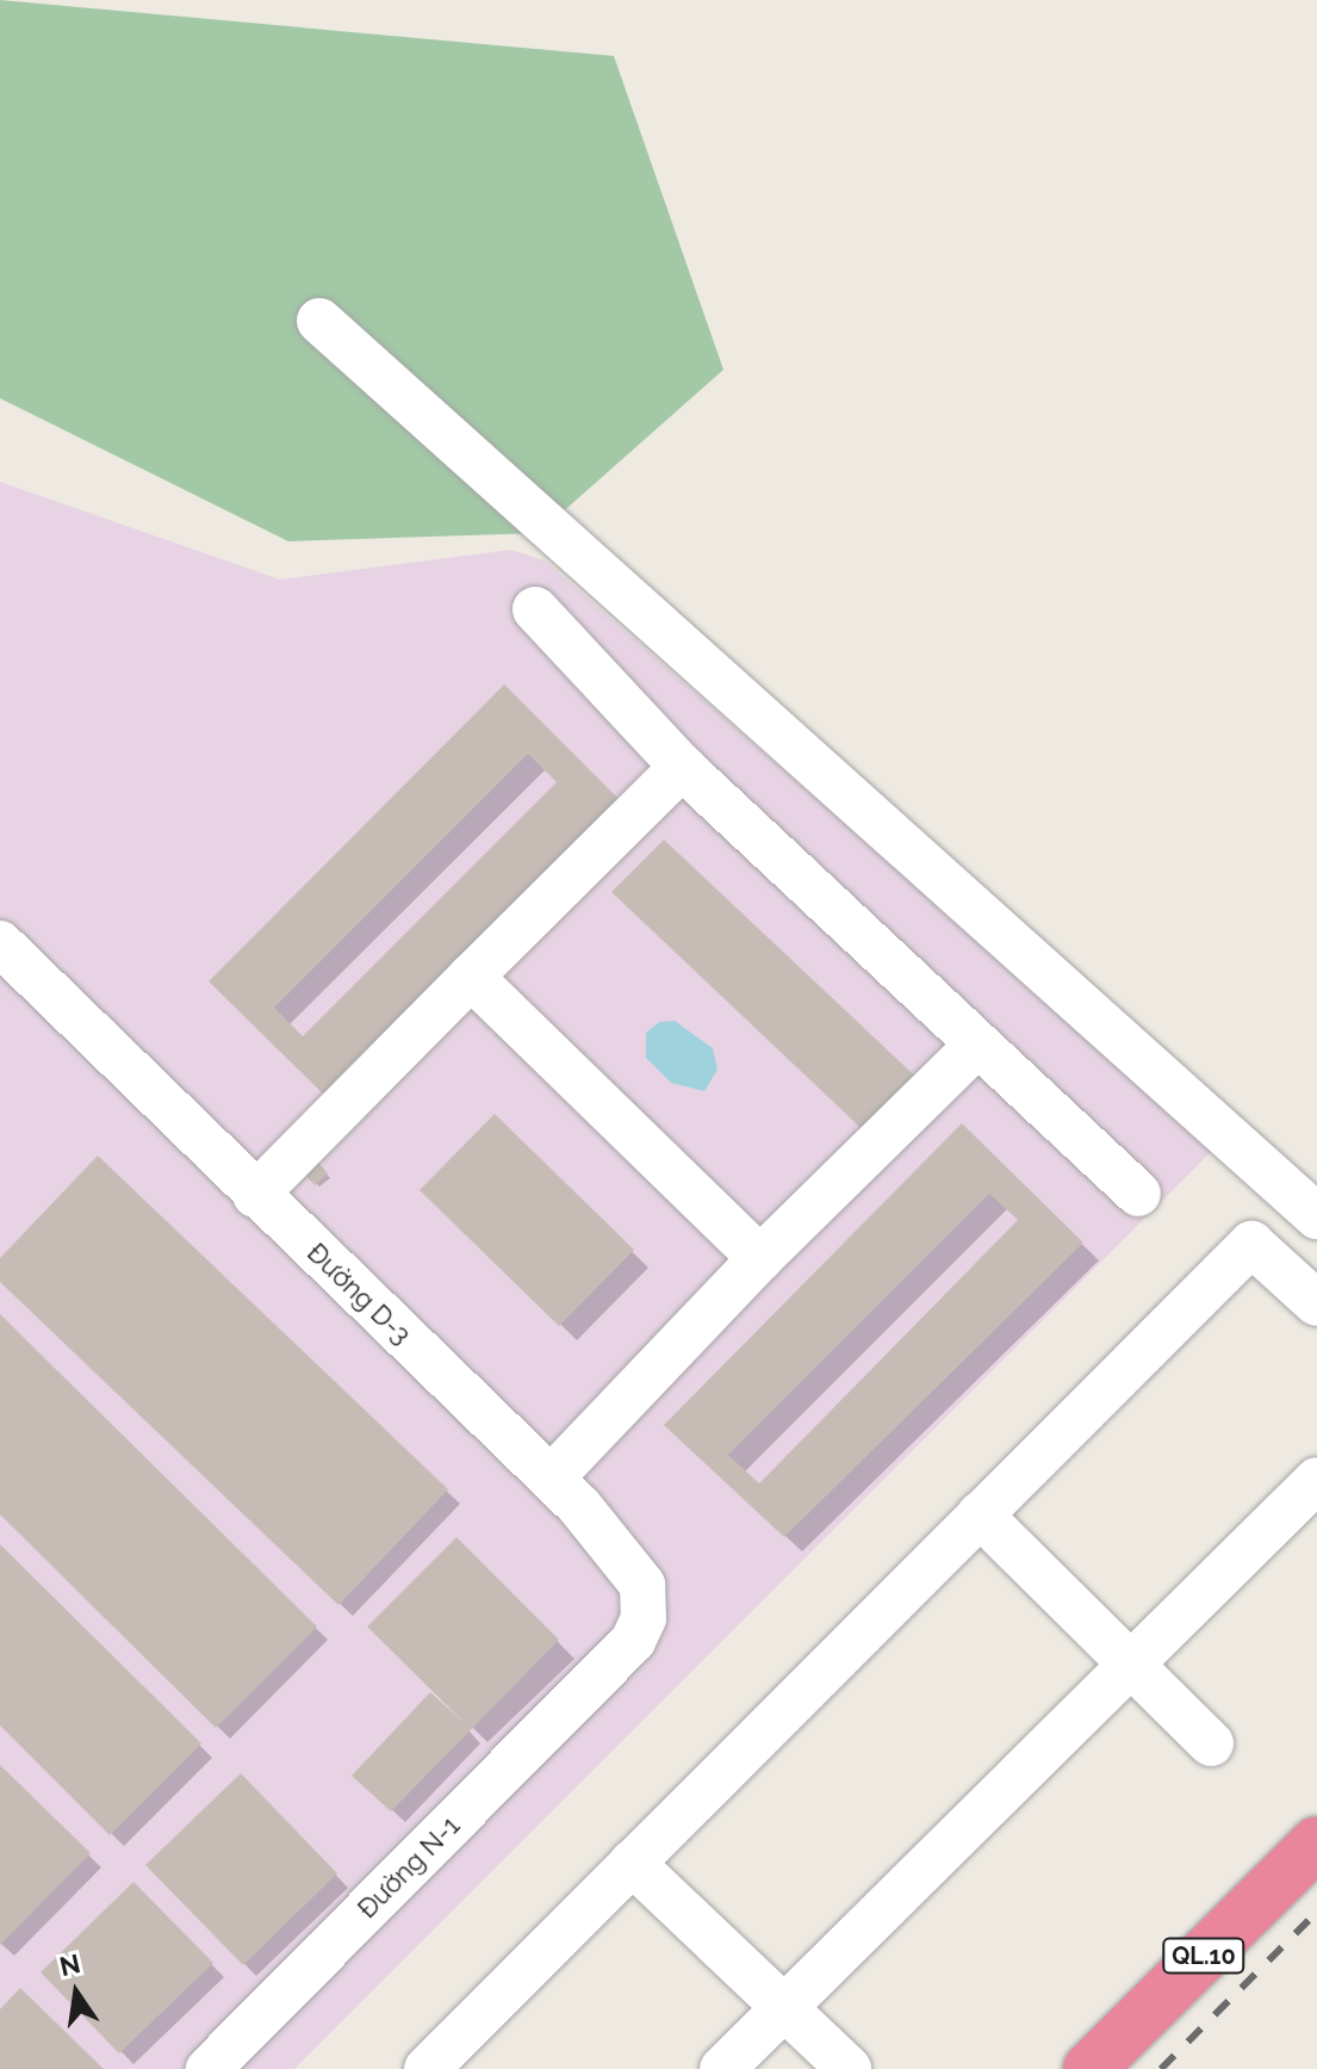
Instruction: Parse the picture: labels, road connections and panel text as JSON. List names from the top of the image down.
{
  "streets": {
    "highway": ["QL.10"],
    "street": ["Đường D-3", "Đường N-1"]
  },
  "crossings": [
    ["Đường D-3", "Đường N-1"]
  ],
  "north": "top"
}
